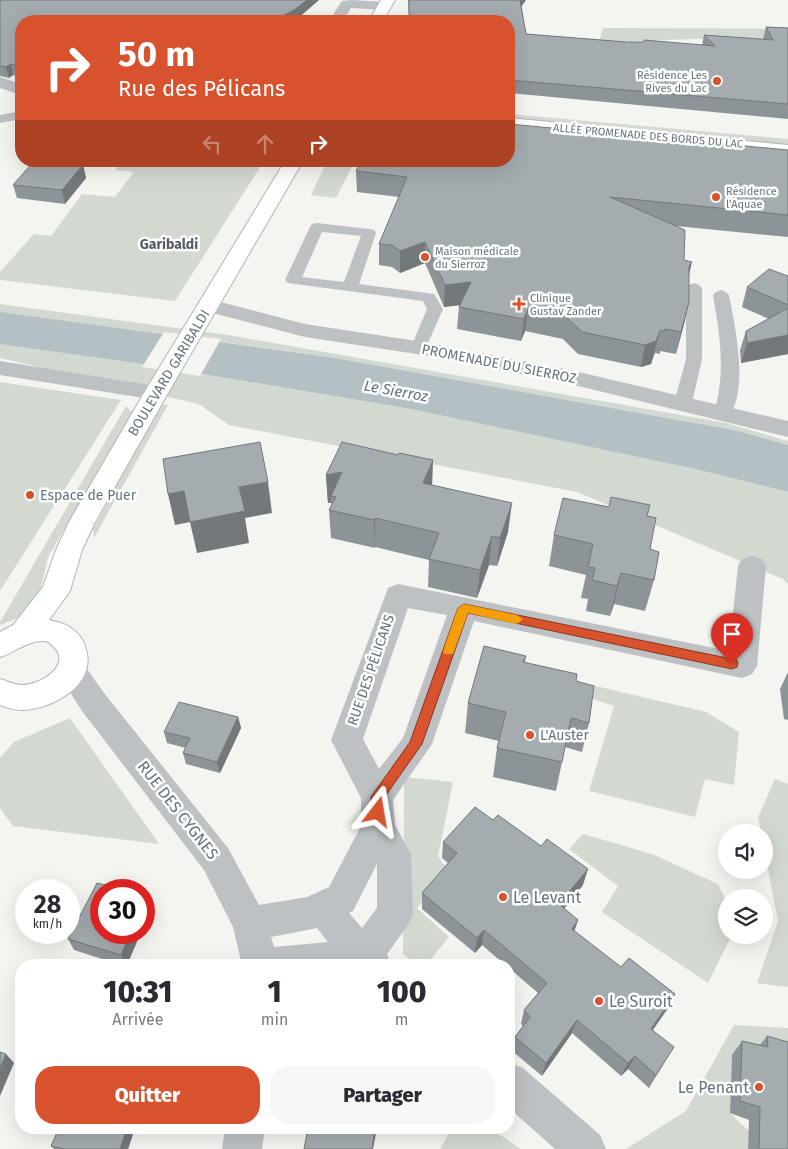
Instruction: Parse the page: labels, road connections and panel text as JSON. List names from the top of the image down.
{
  "streets": {
    "main road": ["ALLÉE PROMENADE DES BORDS DU LAC", "BOULEVARD GARIBALDI"],
    "street": ["PROMENADE DU SIERROZ", "RUE DES PÉLICANS", "RUE DES CYGNES"]
  },
  "crossings": [
    ["PROMENADE DU SIERROZ", "BOULEVARD GARIBALDI"]
  ],
  "districts": ["Garibaldi"],
  "water": ["Le Sierroz"],
  "places": {
    "other": [
      "Résidence Les Rives du Lac",
      "Résidence l'Aquae",
      "Maison médicale du Sierroz",
      "Espace de Puer",
      "L'Auster",
      "Le Levant",
      "Le Suroit",
      "Le Penant"
    ],
    "health": ["Clinique Gustav Zander"]
  },
  "page": {
    "turn": ["50 m", "Rue des Pélicans"],
    "speed": "28 km/h",
    "limit": "30",
    "eta": [
      "10:31",
      "Arrivée",
      "1",
      "min",
      "100",
      "m"
    ],
    "buttons": ["Quitter", "Partager"]
  }
}
